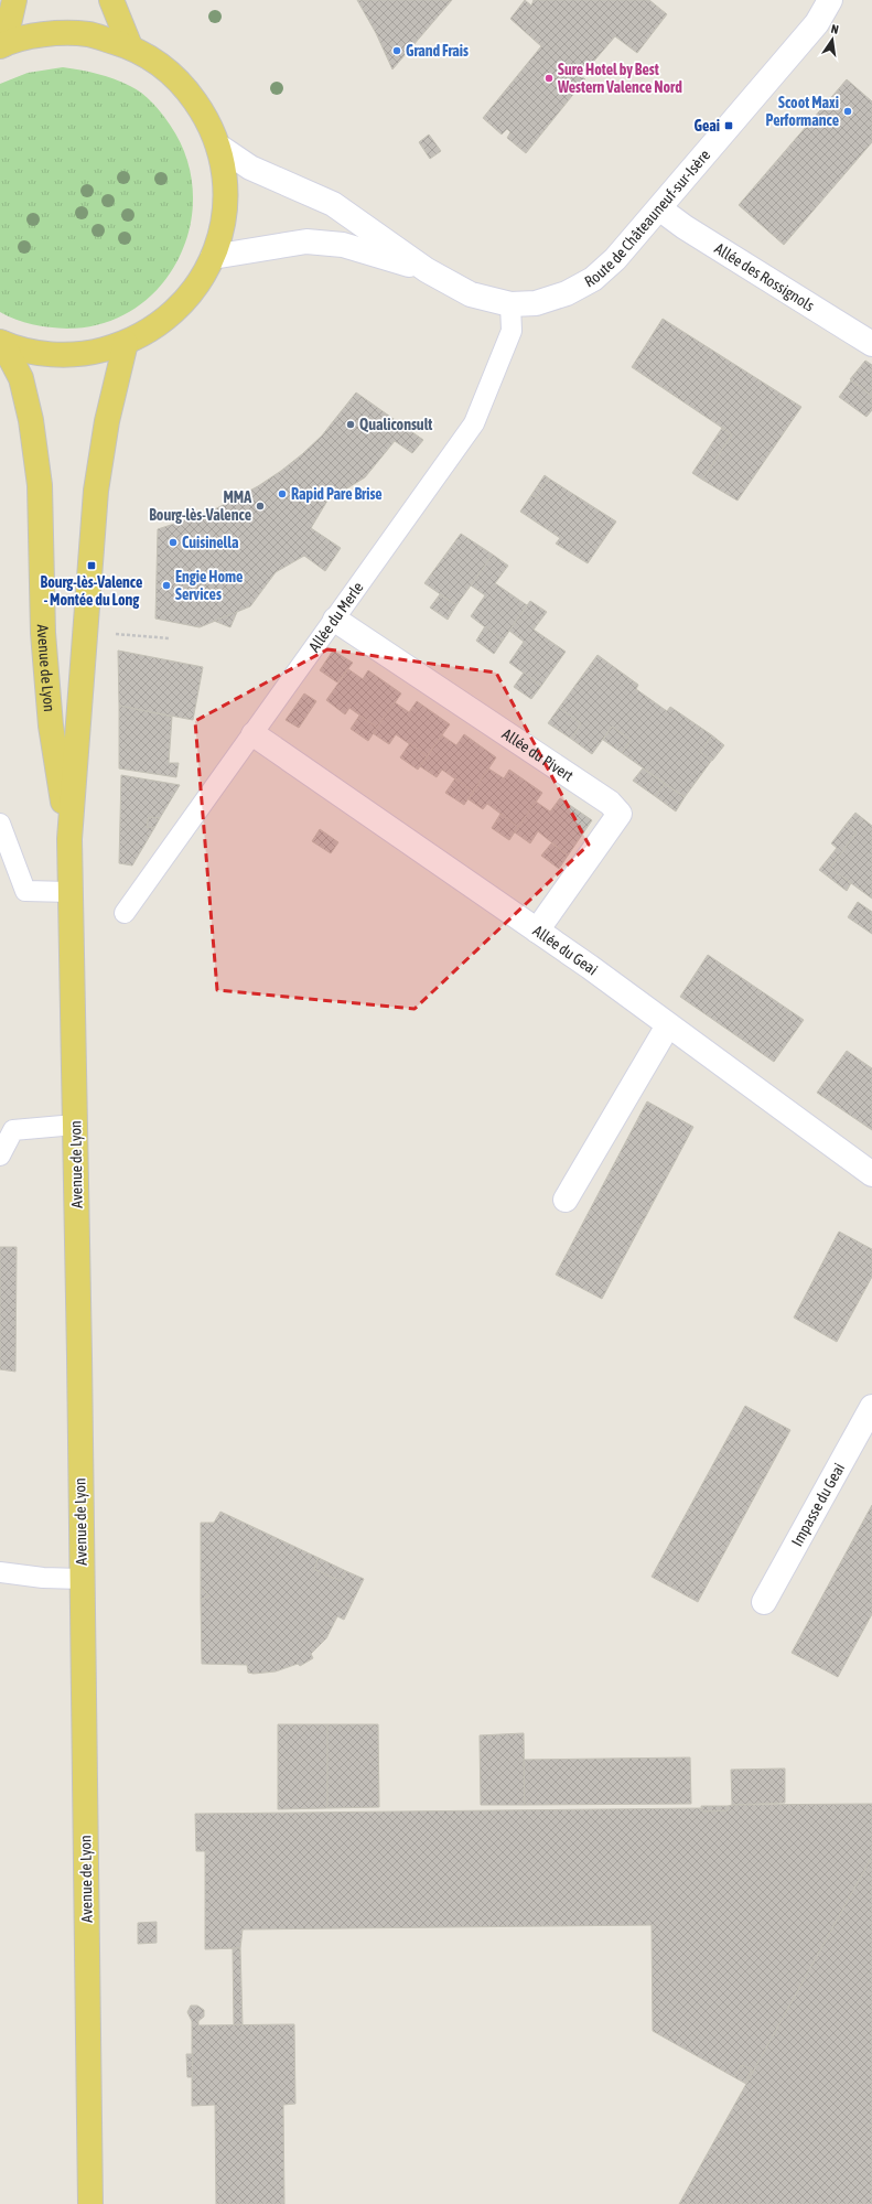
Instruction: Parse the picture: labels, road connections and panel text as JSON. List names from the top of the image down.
{
  "streets": {
    "main road": ["Avenue de Lyon"],
    "street": [
      "Route de Châteauneuf-sur-Isère",
      "Allée des Rossignols",
      "Allée du Pivert",
      "Allée du Geai",
      "Impasse du Geai"
    ],
    "lane": ["Allée du Merle"]
  },
  "crossings": [
    ["Route de Châteauneuf-sur-Isère", "Allée des Rossignols"],
    ["Route de Châteauneuf-sur-Isère", "Allée du Merle"],
    ["Allée du Merle", "Allée du Pivert"],
    ["Allée du Merle", "Allée du Geai"],
    ["Allée du Pivert", "Allée du Geai"]
  ],
  "places": {
    "other": [
      "Grand Frais",
      "Sure Hotel by Best Western Valence Nord",
      "Scoot Maxi Performance",
      "Qualiconsult",
      "Rapid Pare Brise",
      "MMA Bourg-lès-Valence",
      "Cuisinella",
      "Engie Home Services"
    ],
    "transit": ["Geai", "Bourg-lès-Valence - Montée du Long"]
  },
  "north": "top"
}
